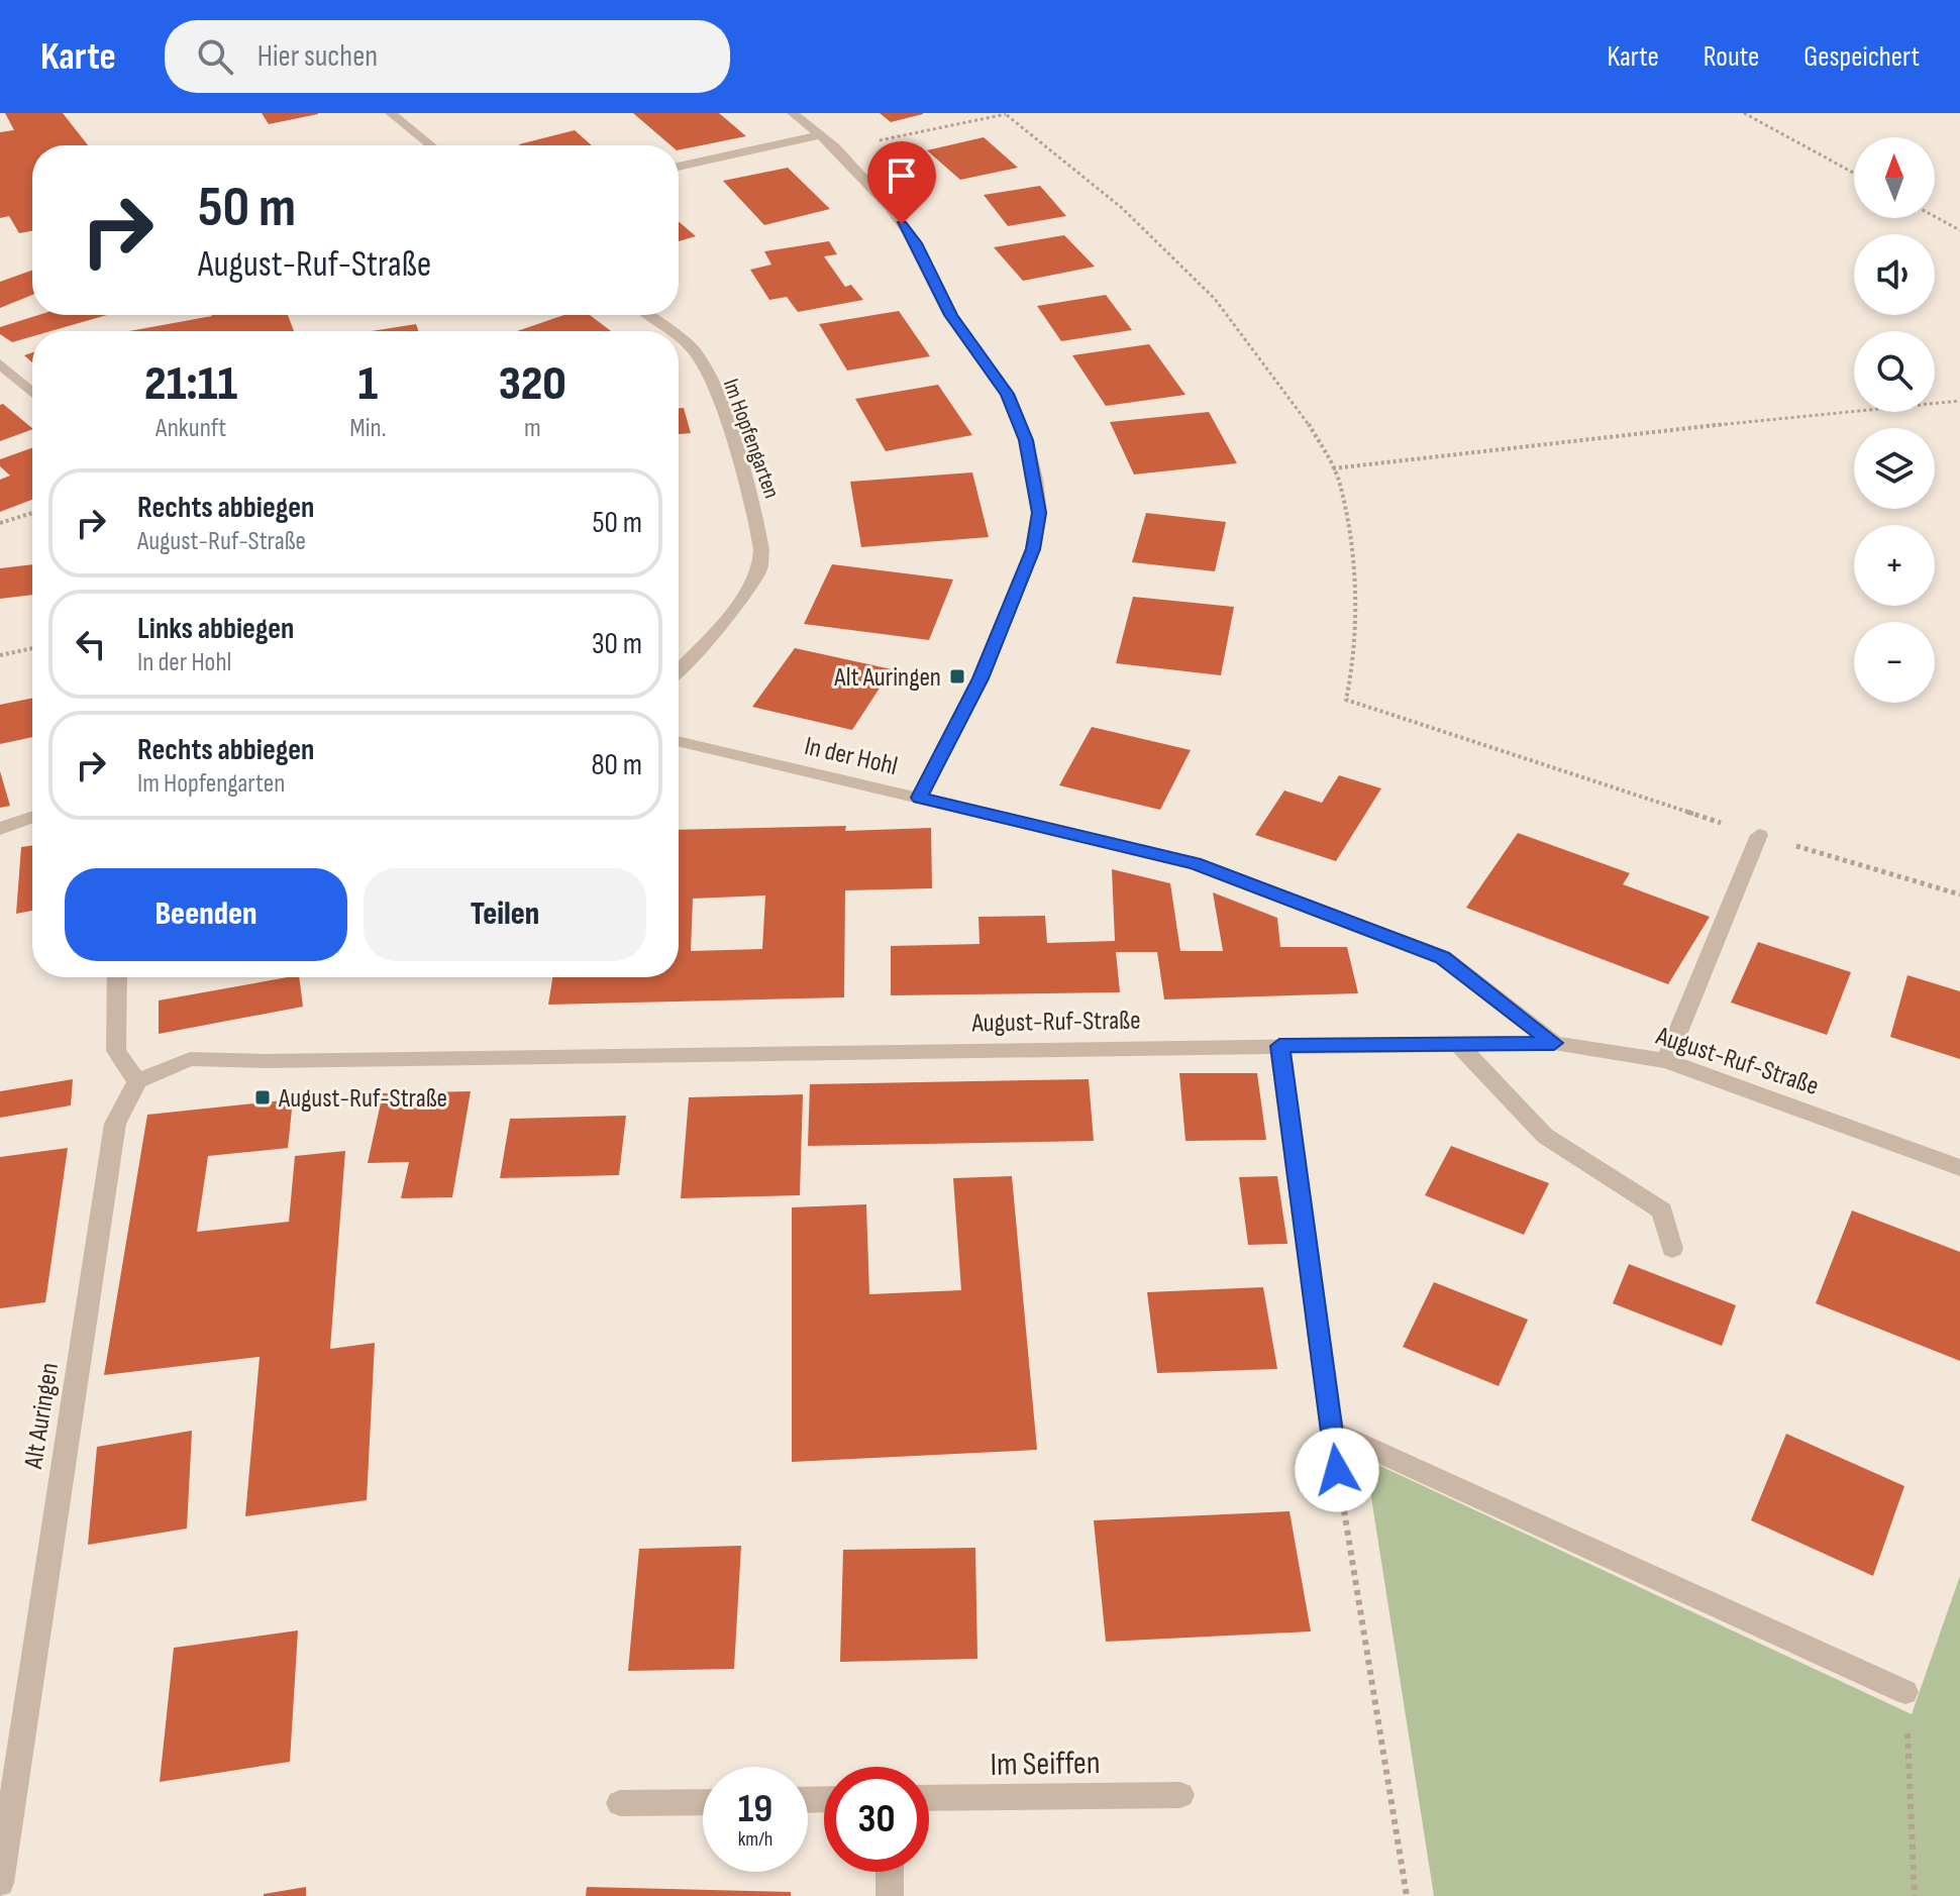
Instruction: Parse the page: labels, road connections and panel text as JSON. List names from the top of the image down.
{
  "streets": {
    "street": [
      "Im Hopfengarten",
      "In der Hohl",
      "August-Ruf-Straße",
      "Alt Auringen",
      "Im Seiffen"
    ]
  },
  "crossings": [
    ["In der Hohl", "August-Ruf-Straße"],
    ["August-Ruf-Straße", "Alt Auringen"]
  ],
  "places": {
    "transit": ["Alt Auringen", "August-Ruf-Straße"]
  },
  "north": "top",
  "page": {
    "header": "Karte",
    "search": "Hier suchen",
    "nav": ["Karte", "Route", "Gespeichert"],
    "map_buttons": ["+", "−"],
    "turn": ["50 m", "August-Ruf-Straße"],
    "eta": [
      "21:11",
      "Ankunft",
      "1",
      "Min.",
      "320",
      "m"
    ],
    "list": [
      {
        "name": "Rechts abbiegen",
        "note": "August-Ruf-Straße",
        "value": "50 m"
      },
      {
        "name": "Links abbiegen",
        "note": "In der Hohl",
        "value": "30 m"
      },
      {
        "name": "Rechts abbiegen",
        "note": "Im Hopfengarten",
        "value": "80 m"
      }
    ],
    "buttons": ["Beenden", "Teilen"],
    "speed": "19 km/h",
    "limit": "30"
  }
}
